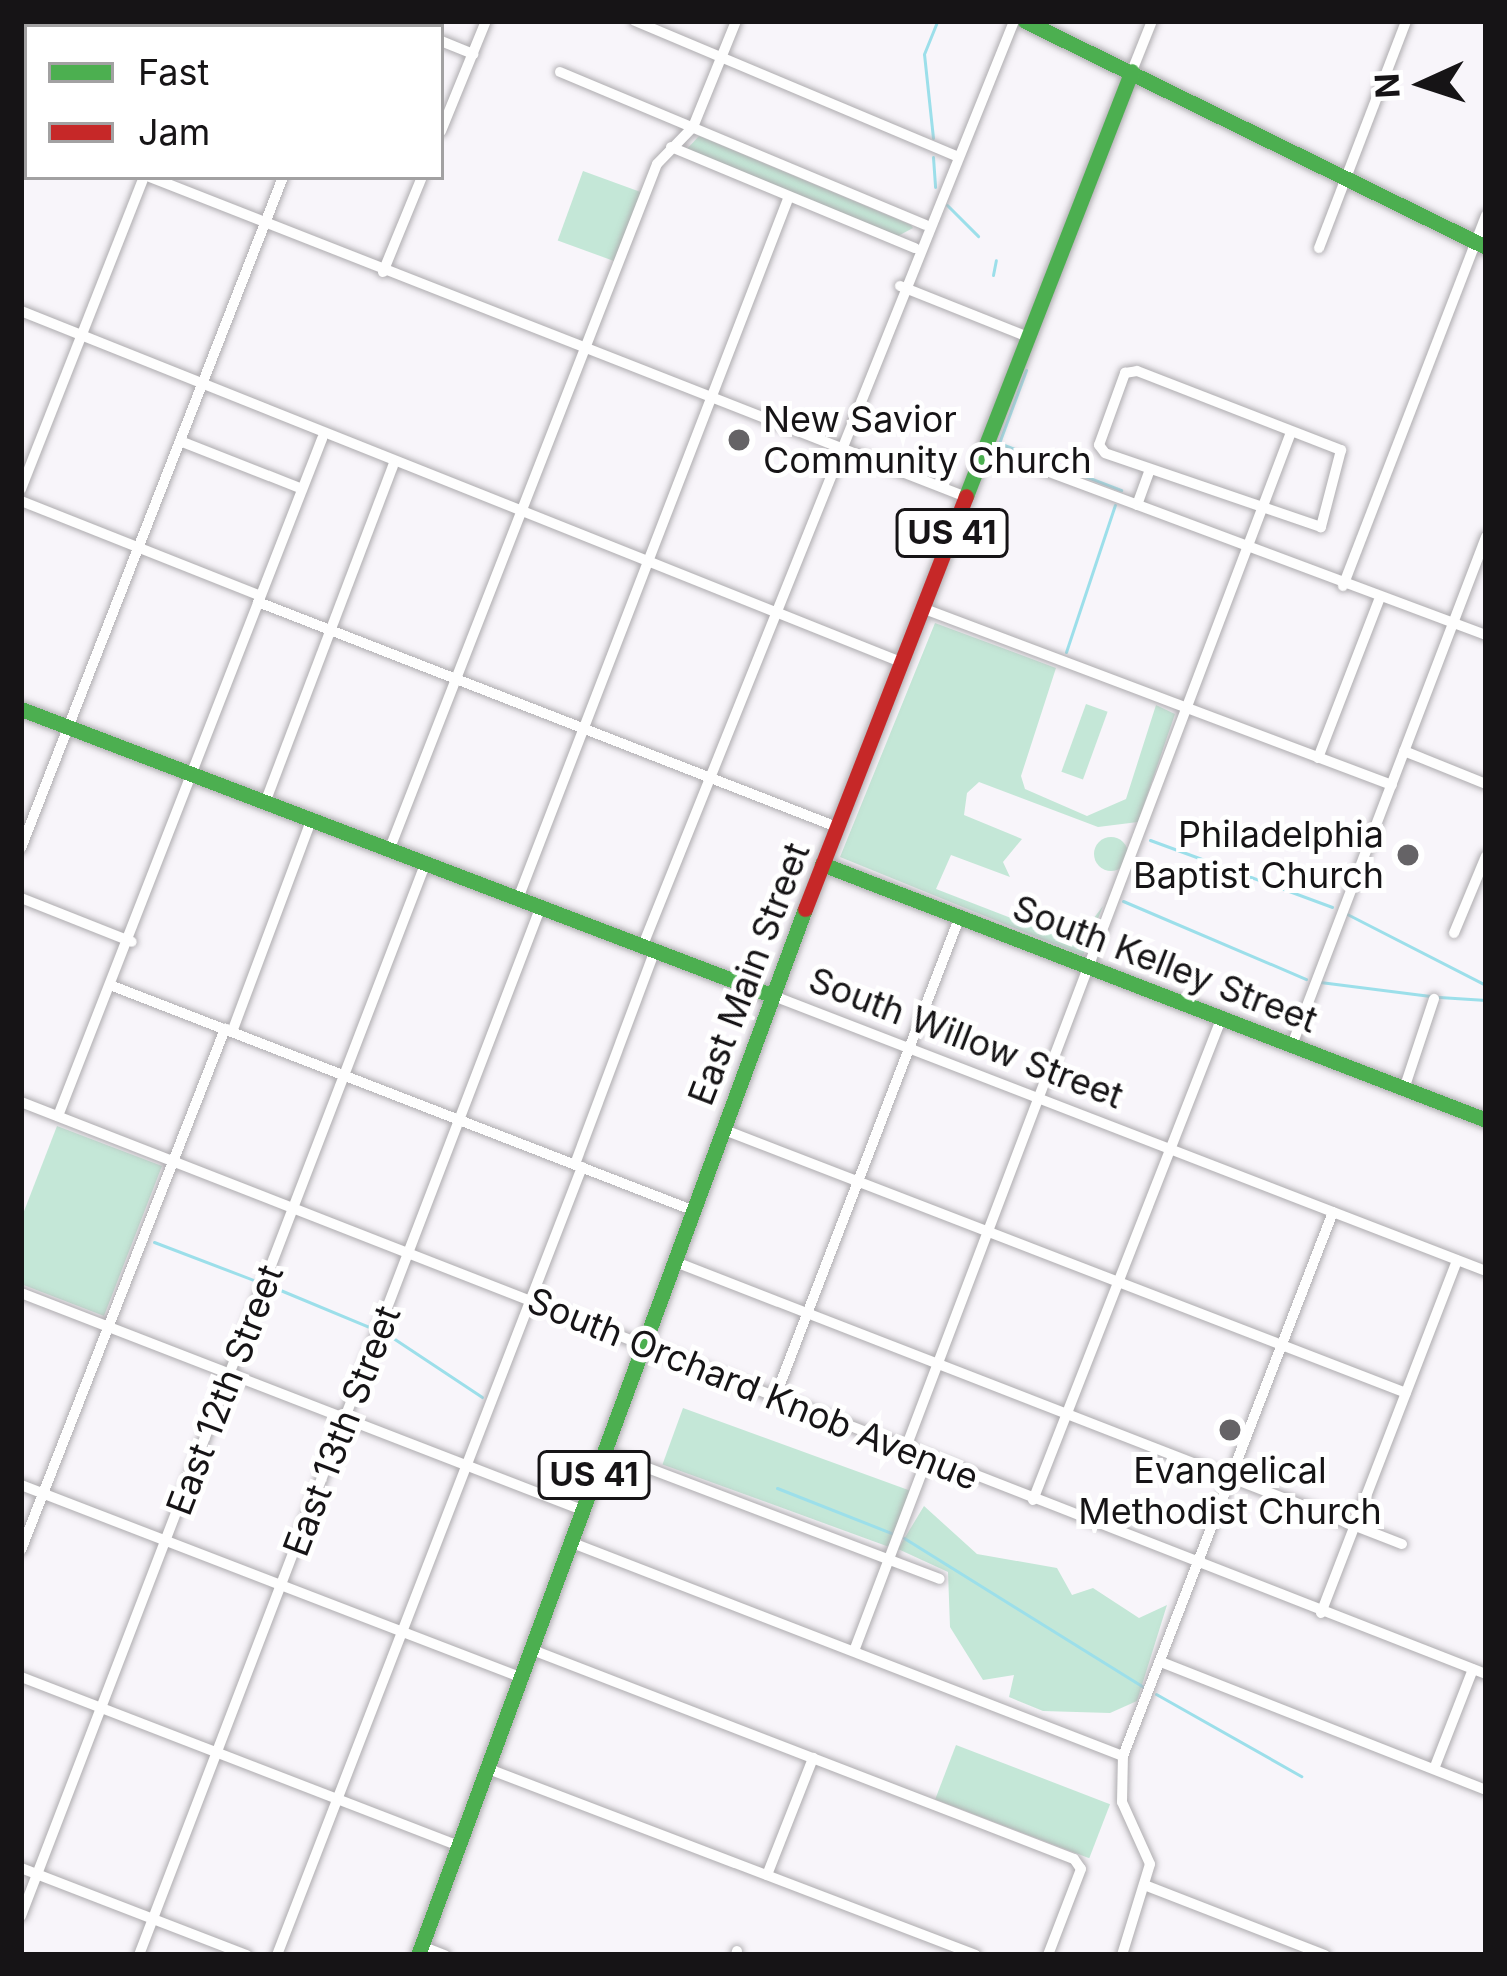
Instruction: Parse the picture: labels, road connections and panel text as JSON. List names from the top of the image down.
{
  "streets": {
    "main road": [
      "US 41",
      "South Kelley Street",
      "East Main Street",
      "South Willow Street"
    ],
    "street": ["South Orchard Knob Avenue", "East 12th Street", "East 13th Street"]
  },
  "crossings": [
    ["South Kelley Street", "East Main Street"],
    ["East Main Street", "South Willow Street"],
    ["East Main Street", "South Orchard Knob Avenue"],
    ["South Willow Street", "East 12th Street"],
    ["South Willow Street", "East 13th Street"],
    ["South Orchard Knob Avenue", "East 12th Street"],
    ["South Orchard Knob Avenue", "East 13th Street"]
  ],
  "places": ["New Savior Community Church", "Philadelphia Baptist Church", "Evangelical Methodist Church"],
  "legend": ["Fast", "Jam"],
  "north": "left"
}
